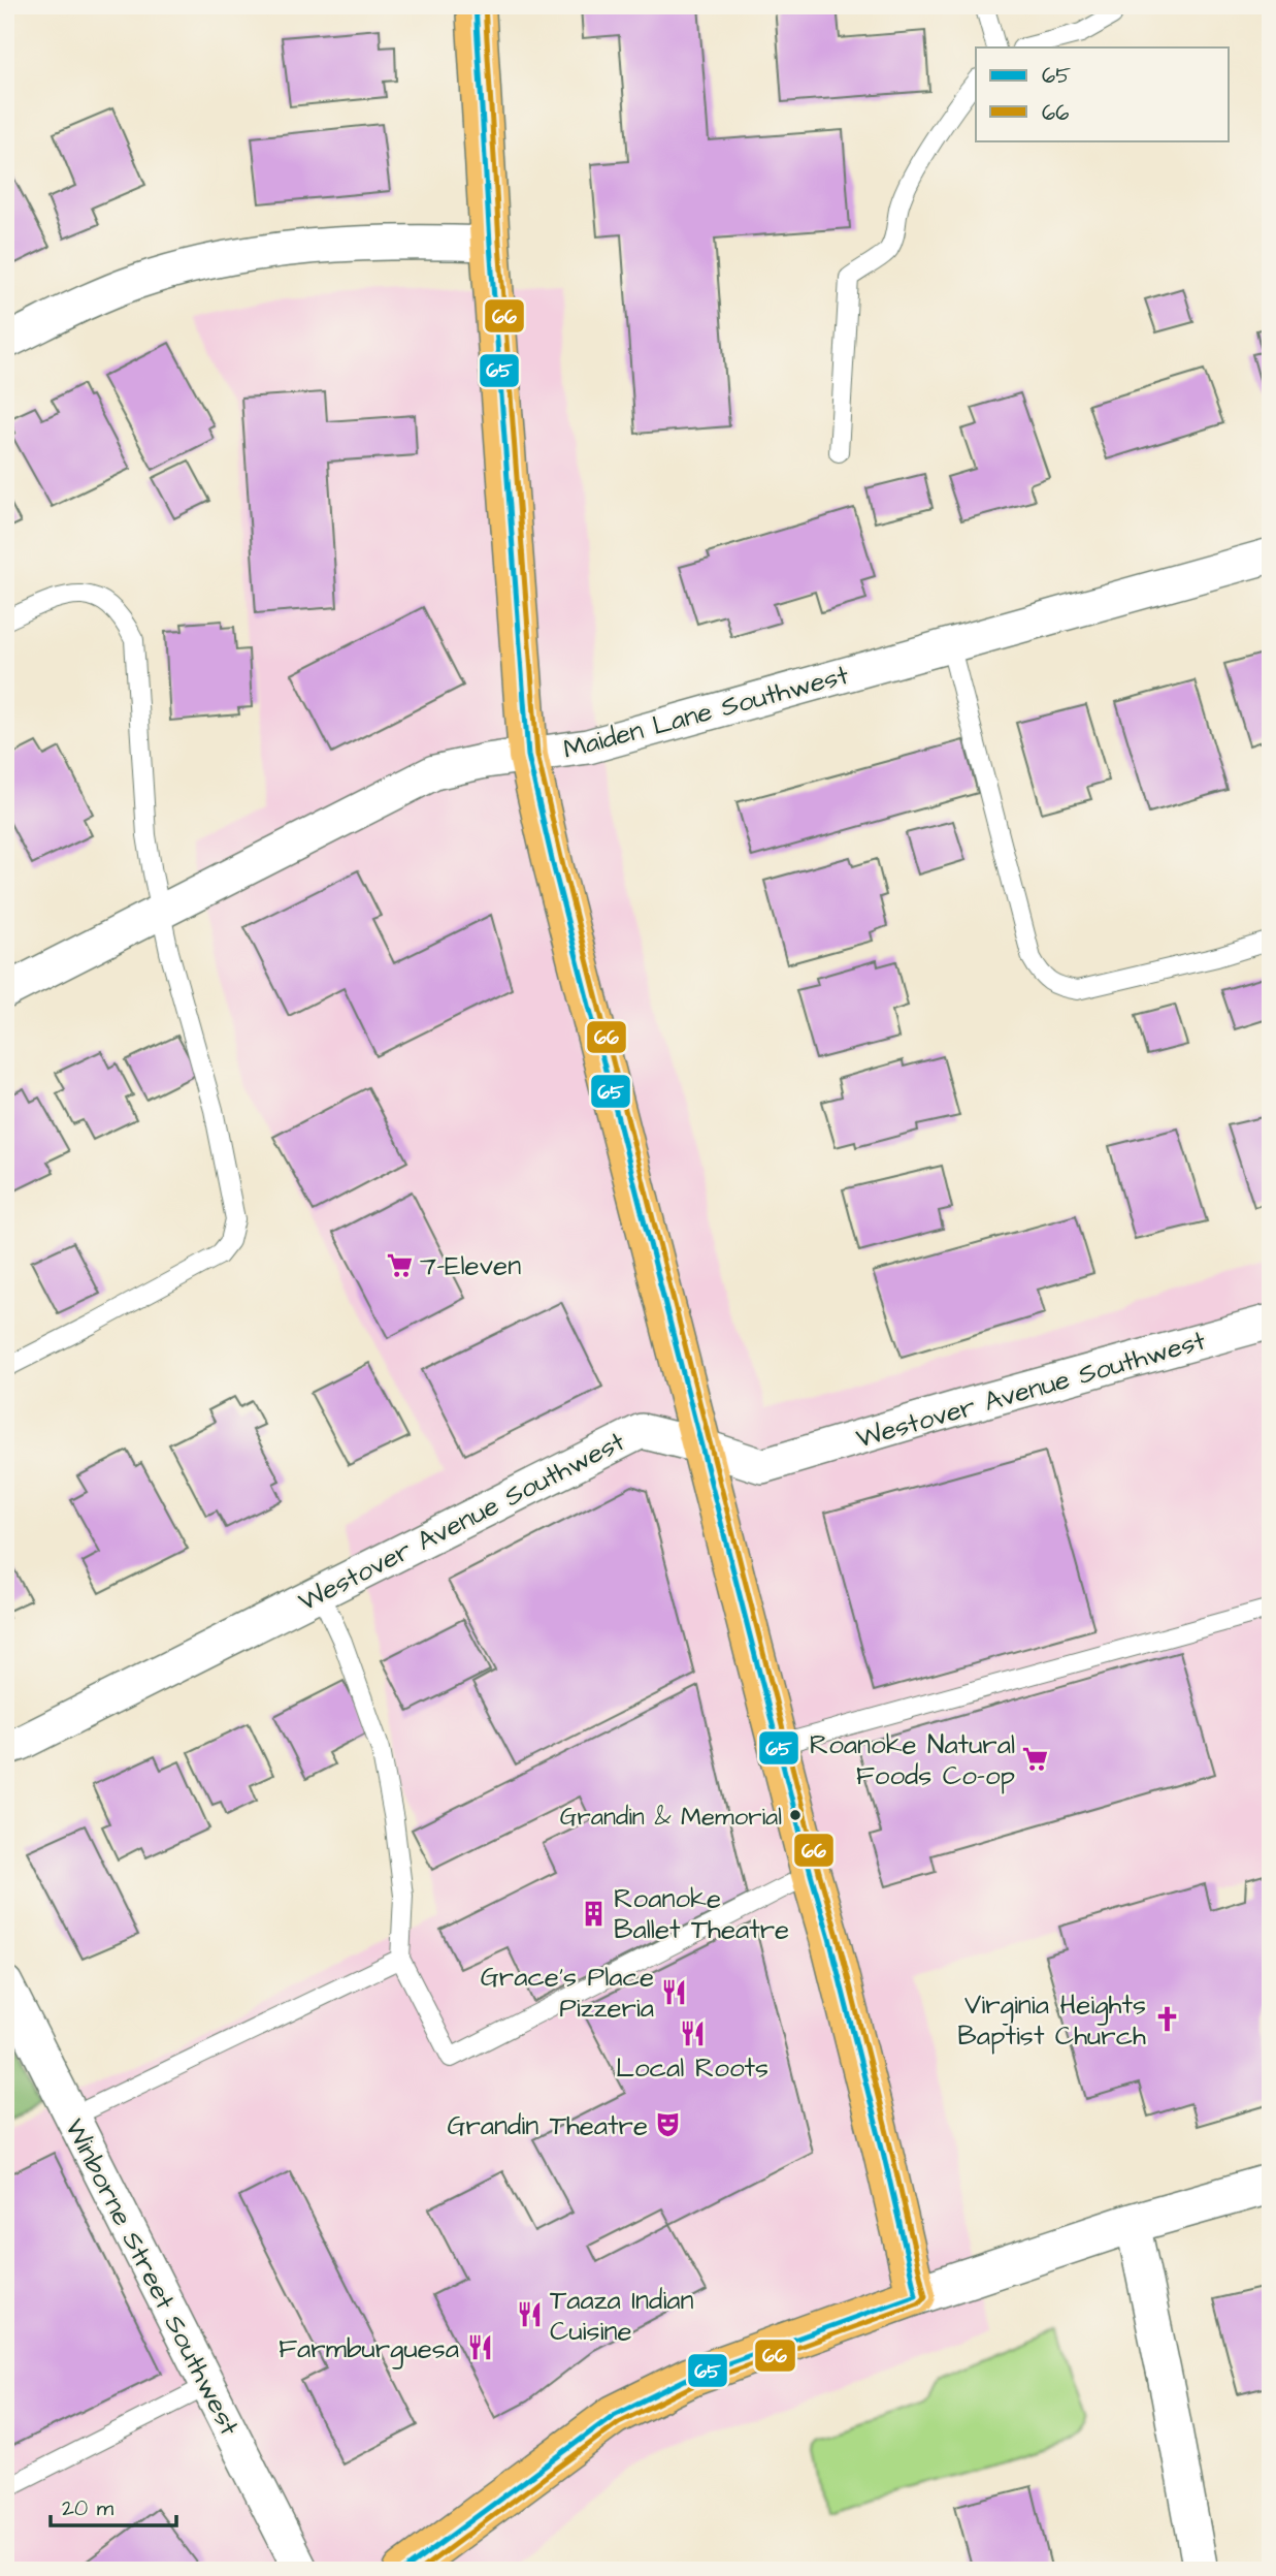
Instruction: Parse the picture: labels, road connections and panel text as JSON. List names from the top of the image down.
{
  "streets": {
    "street": ["Maiden Lane Southwest", "Westover Avenue Southwest", "Winborne Street Southwest"]
  },
  "places": {
    "supermarket": ["7-Eleven", "Roanoke Natural Foods Co-op"],
    "other": ["Grandin & Memorial"],
    "building": ["Roanoke Ballet Theatre"],
    "restaurant": [
      "Grace's Place Pizzeria",
      "Local Roots",
      "Taaza Indian Cuisine",
      "Farmburguesa"
    ],
    "church": ["Virginia Heights Baptist Church"],
    "theatre": ["Grandin Theatre"]
  },
  "lines": ["transit line 65", "transit line 66"],
  "legend": ["65", "66"],
  "scale_bar": "20 m"
}
